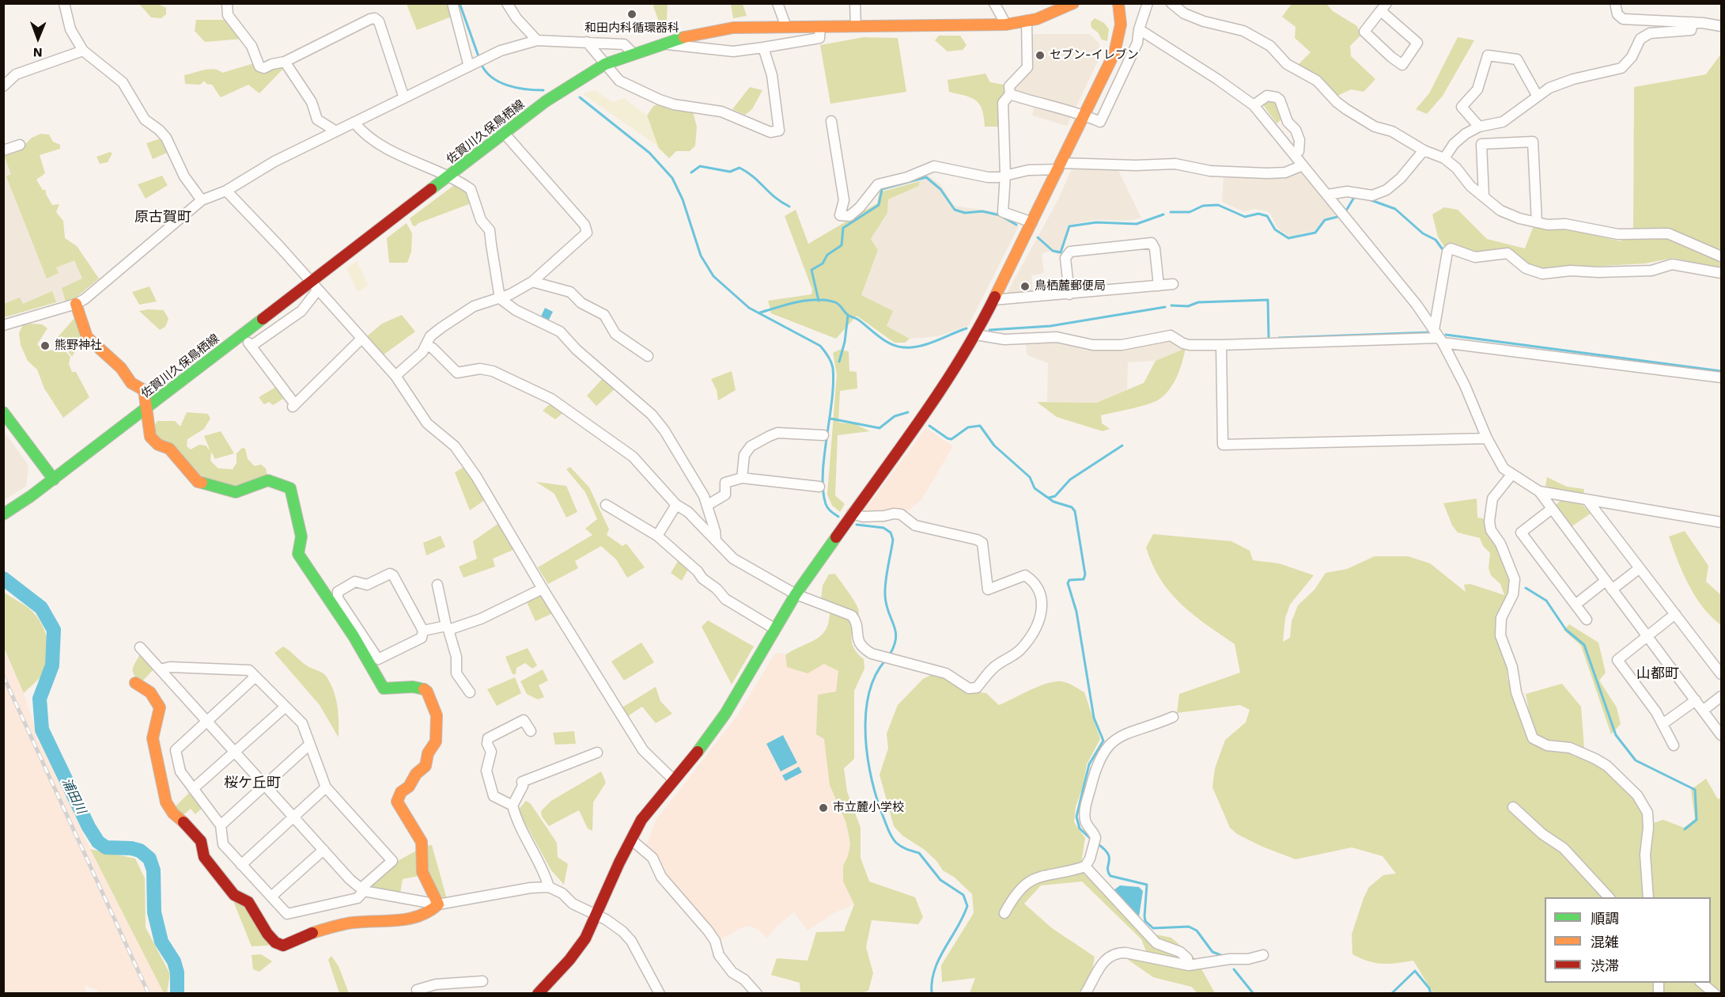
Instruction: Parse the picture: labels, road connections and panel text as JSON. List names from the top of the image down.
{
  "streets": {
    "street": ["佐賀川久保鳥栖線"]
  },
  "districts": ["原古賀町", "山都町", "桜ケ丘町"],
  "water": ["浦田川"],
  "places": [
    "和田内科循環器科",
    "セブン-イレブン",
    "鳥栖麓郵便局",
    "熊野神社",
    "市立麓小学校"
  ],
  "legend": ["順調", "混雑", "渋滞"],
  "north": "bottom"
}
